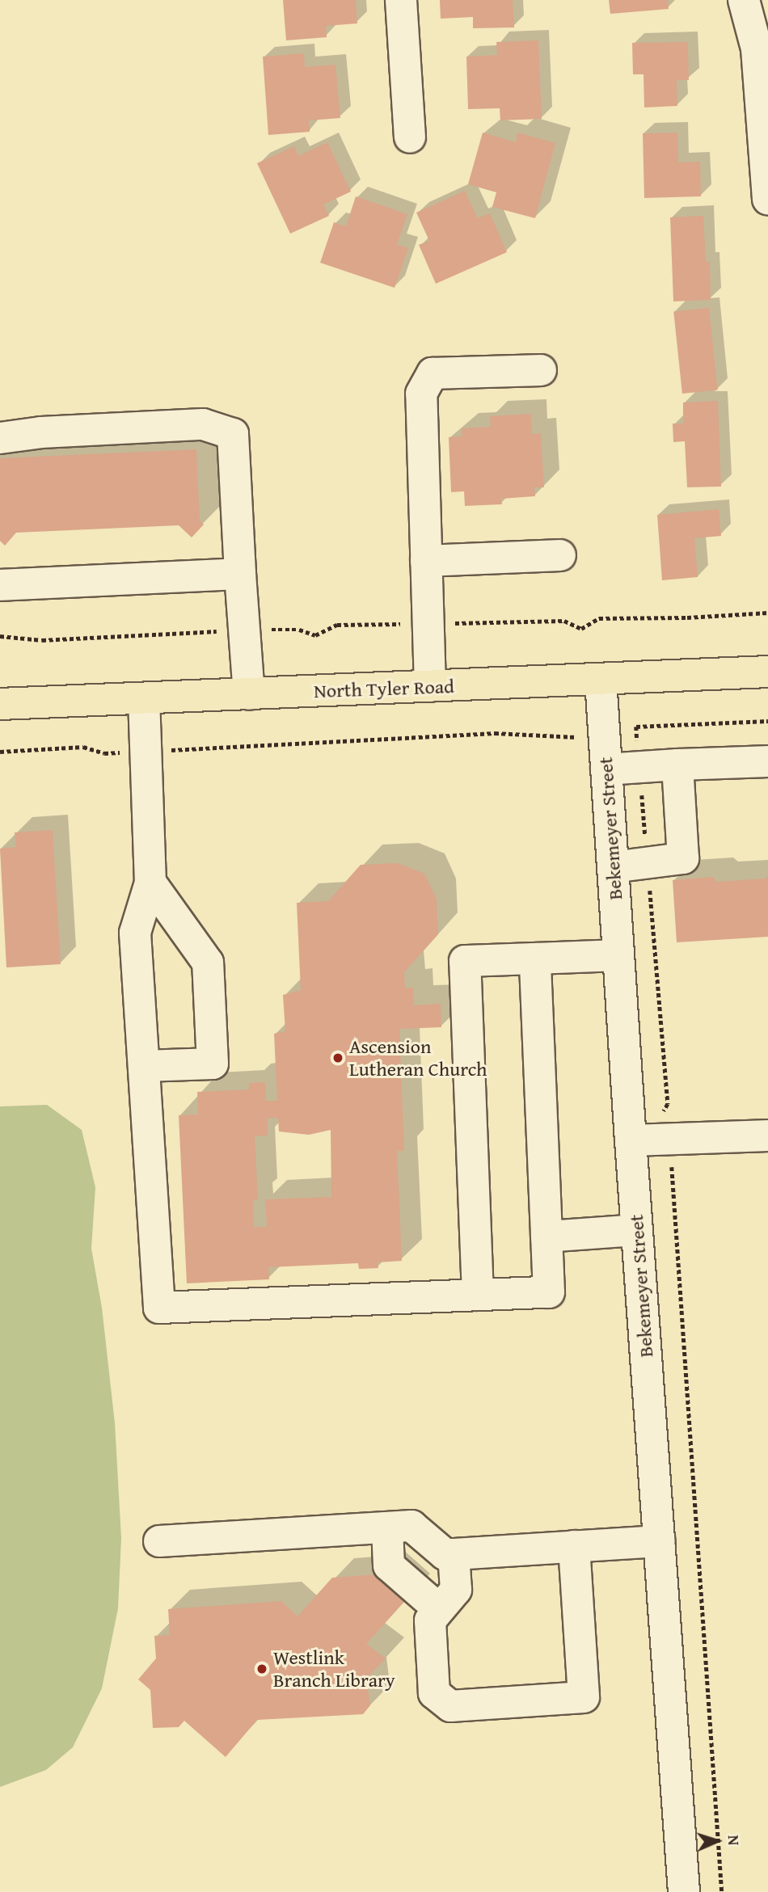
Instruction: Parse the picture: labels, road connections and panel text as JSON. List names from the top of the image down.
{
  "streets": {
    "main road": ["North Tyler Road"],
    "street": ["Bekemeyer Street"]
  },
  "crossings": [
    ["North Tyler Road", "Bekemeyer Street"]
  ],
  "places": ["Ascension Lutheran Church", "Westlink Branch Library"],
  "north": "right"
}
